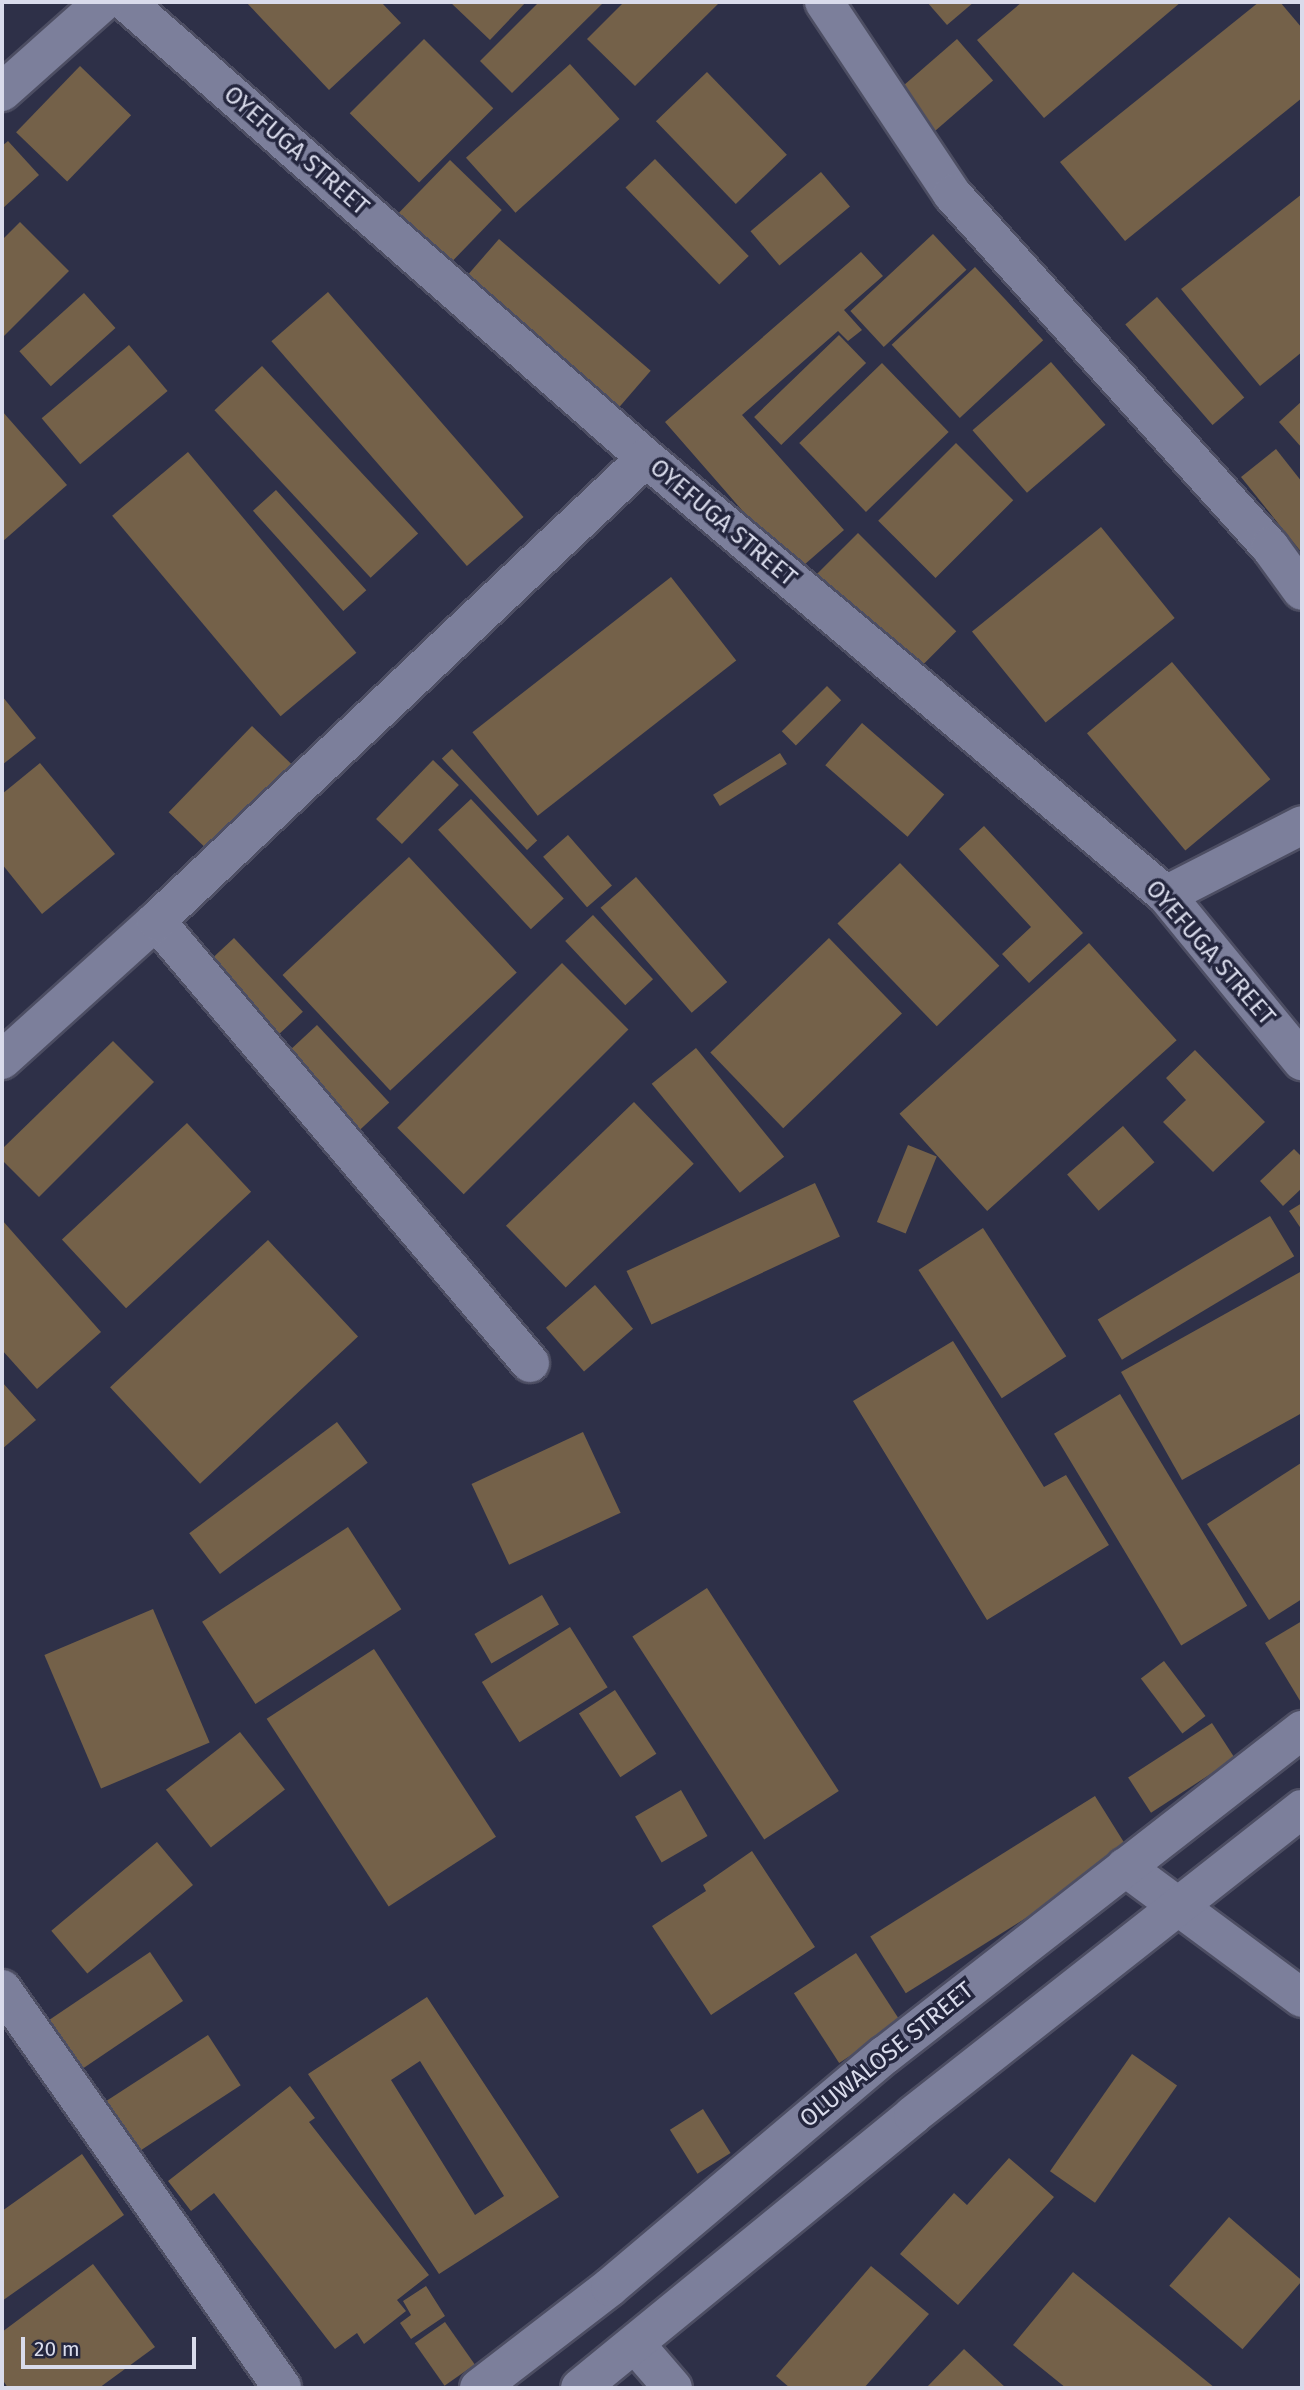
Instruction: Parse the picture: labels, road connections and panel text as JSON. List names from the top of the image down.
{
  "streets": {
    "street": ["OYEFUGA STREET", "OLUWALOSE STREET"]
  },
  "scale_bar": "20 m"
}
